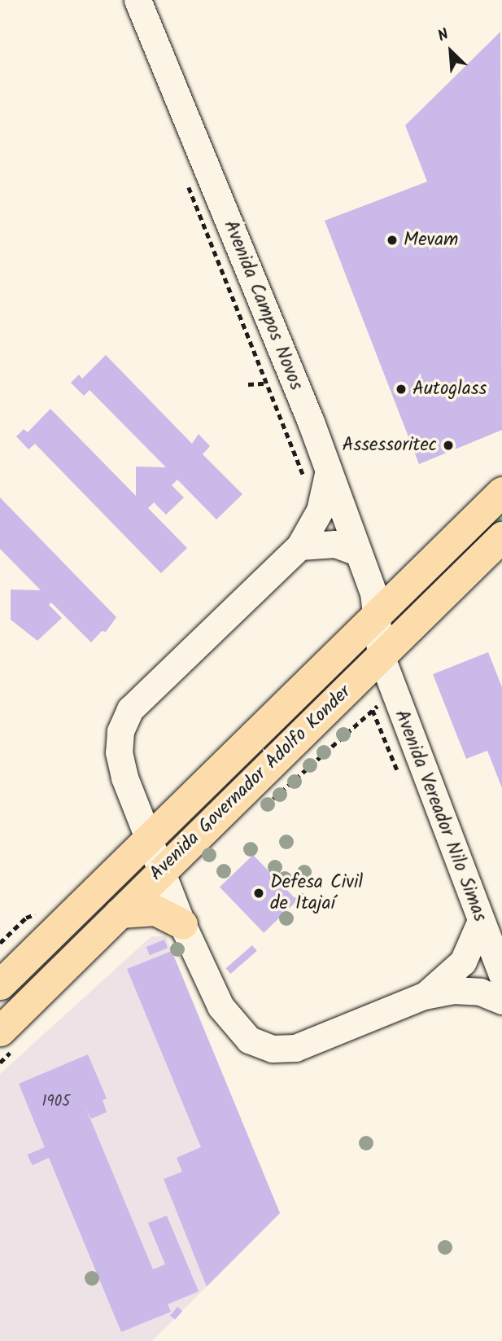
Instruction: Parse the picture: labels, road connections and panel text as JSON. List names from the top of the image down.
{
  "streets": {
    "main road": ["Avenida Campos Novos", "Avenida Governador Adolfo Konder", "Avenida Vereador Nilo Simas"]
  },
  "crossings": [
    ["Avenida Campos Novos", "Avenida Governador Adolfo Konder"],
    ["Avenida Campos Novos", "Avenida Vereador Nilo Simas"],
    ["Avenida Governador Adolfo Konder", "Avenida Vereador Nilo Simas"]
  ],
  "places": [
    "Mevam",
    "Autoglass",
    "Assessoritec",
    "Defesa Civil de Itajaí"
  ],
  "house_numbers": ["1905"],
  "north": "top left"
}
